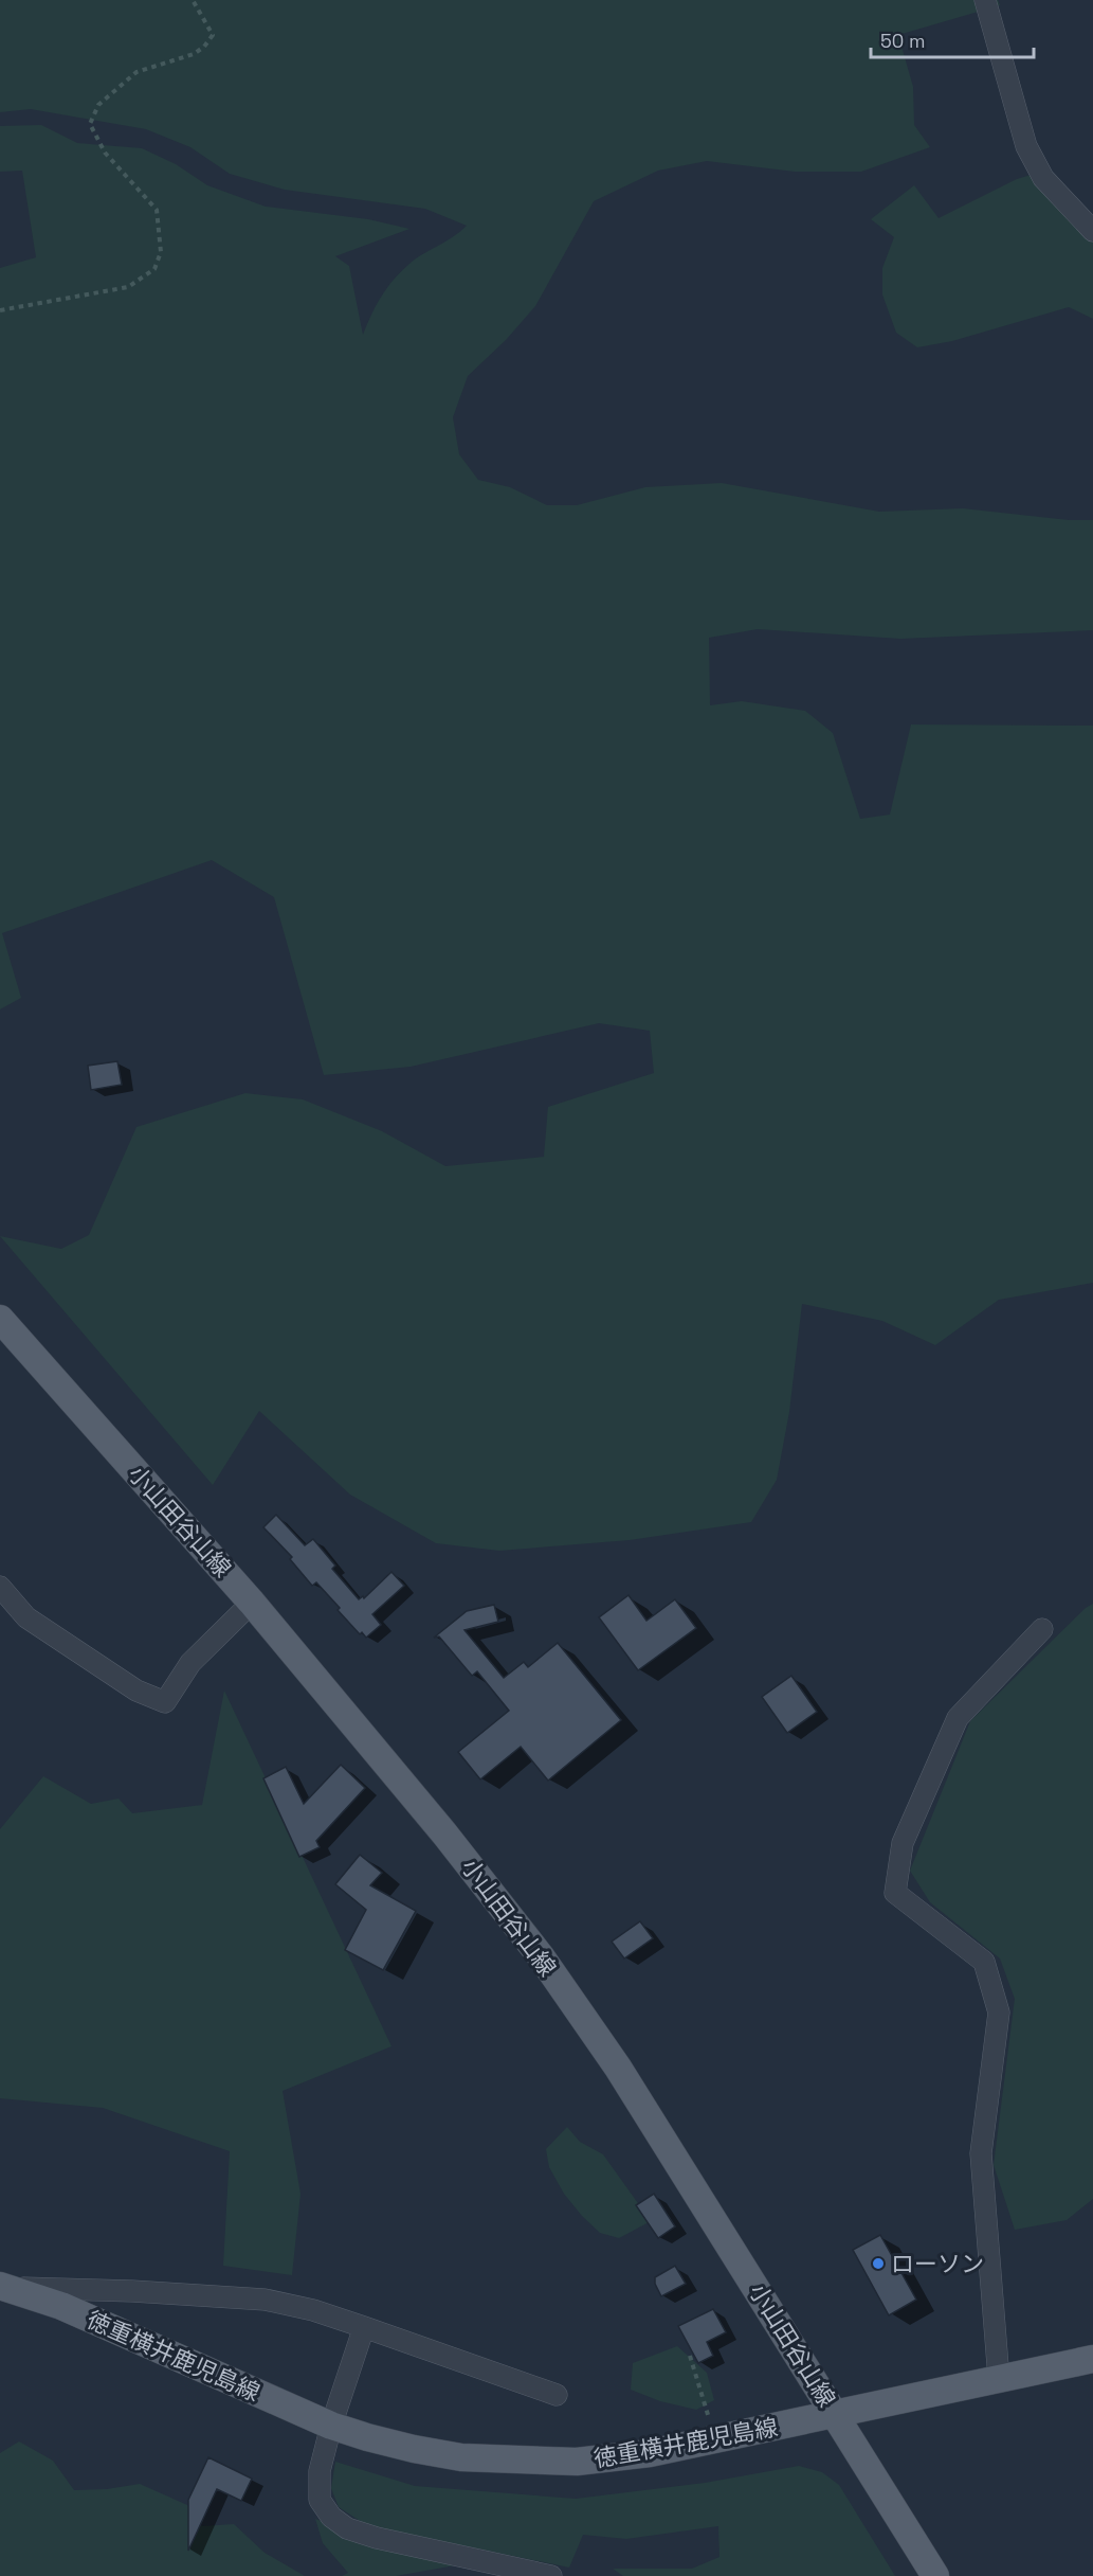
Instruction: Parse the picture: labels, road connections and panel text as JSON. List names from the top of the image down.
{
  "streets": {
    "main road": ["小山田谷山線", "徳重横井鹿児島線"]
  },
  "crossings": [
    ["小山田谷山線", "徳重横井鹿児島線"]
  ],
  "places": ["ローソン"],
  "scale_bar": "50 m"
}
